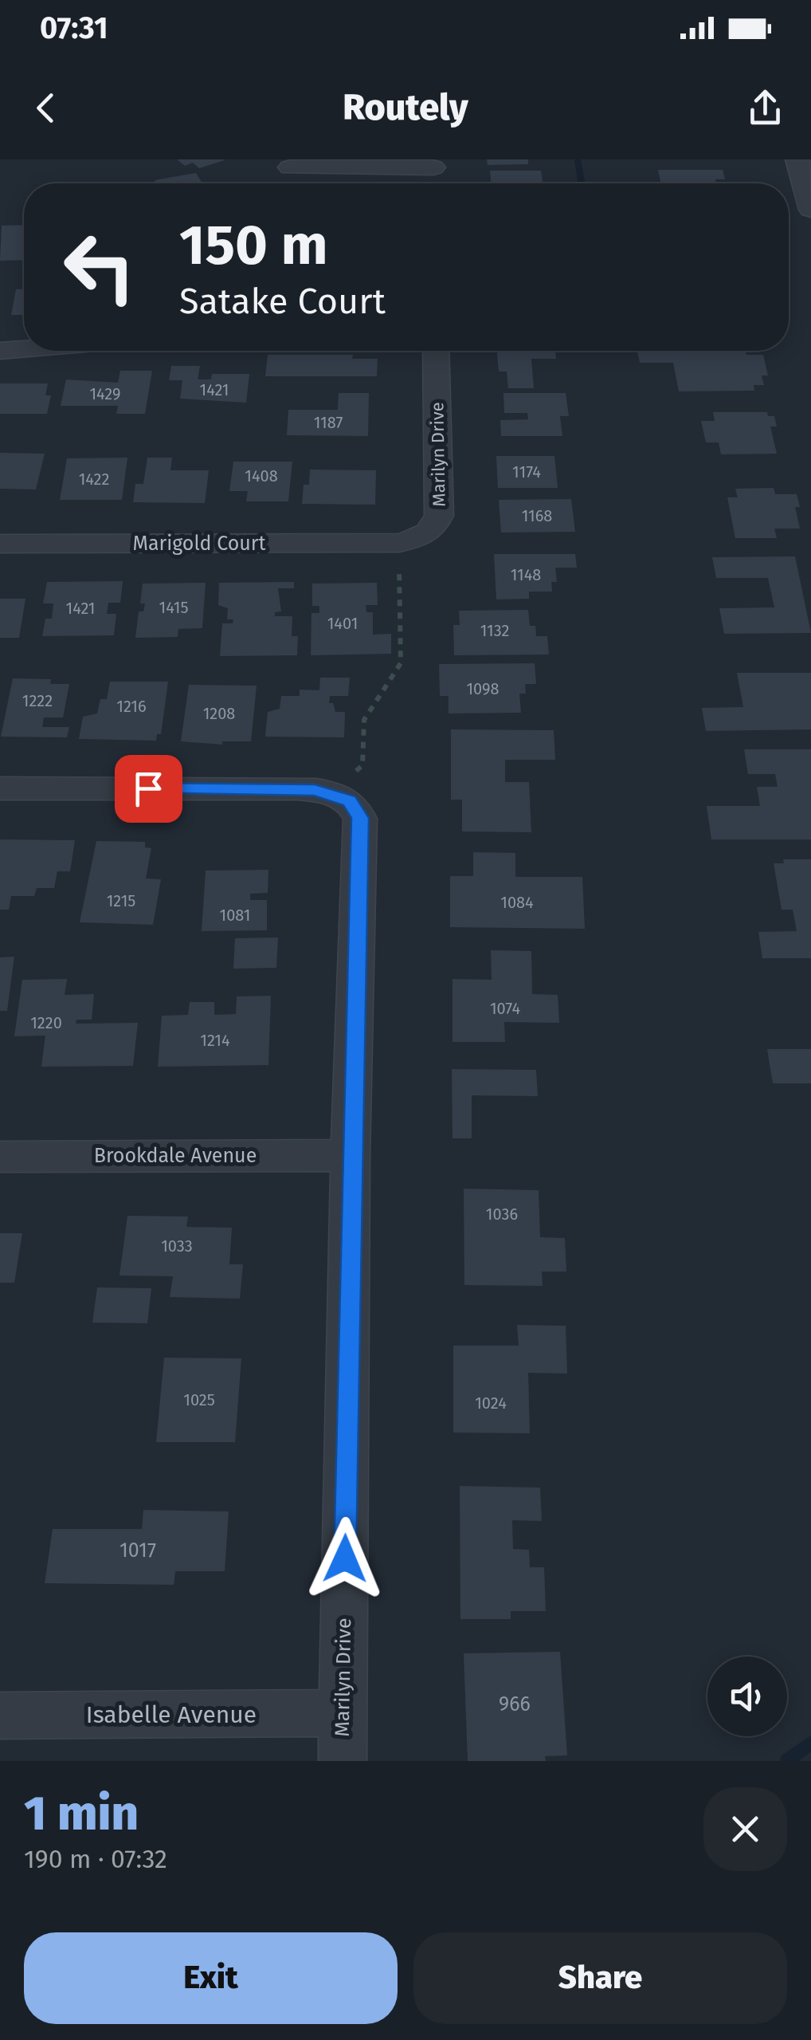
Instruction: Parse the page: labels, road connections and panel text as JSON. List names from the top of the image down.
{
  "streets": {
    "street": [
      "Marilyn Drive",
      "Marigold Court",
      "Brookdale Avenue",
      "Isabelle Avenue"
    ]
  },
  "crossings": [
    ["Marilyn Drive", "Marigold Court"],
    ["Marilyn Drive", "Brookdale Avenue"],
    ["Marilyn Drive", "Isabelle Avenue"]
  ],
  "house_numbers": [
    "1421",
    "1429",
    "1187",
    "1174",
    "1408",
    "1422",
    "1168",
    "1148",
    "1415",
    "1421",
    "1401",
    "1132",
    "1098",
    "1222",
    "1216",
    "1208",
    "1215",
    "1084",
    "1081",
    "1074",
    "1220",
    "1214",
    "1036",
    "1033",
    "1025",
    "1024",
    "1017",
    "966"
  ],
  "page": {
    "status": "07:31",
    "header": "Routely",
    "turn": ["150 m", "Satake Court"],
    "heading": ["1 min", "190 m · 07:32"],
    "buttons": ["Exit", "Share"]
  }
}
